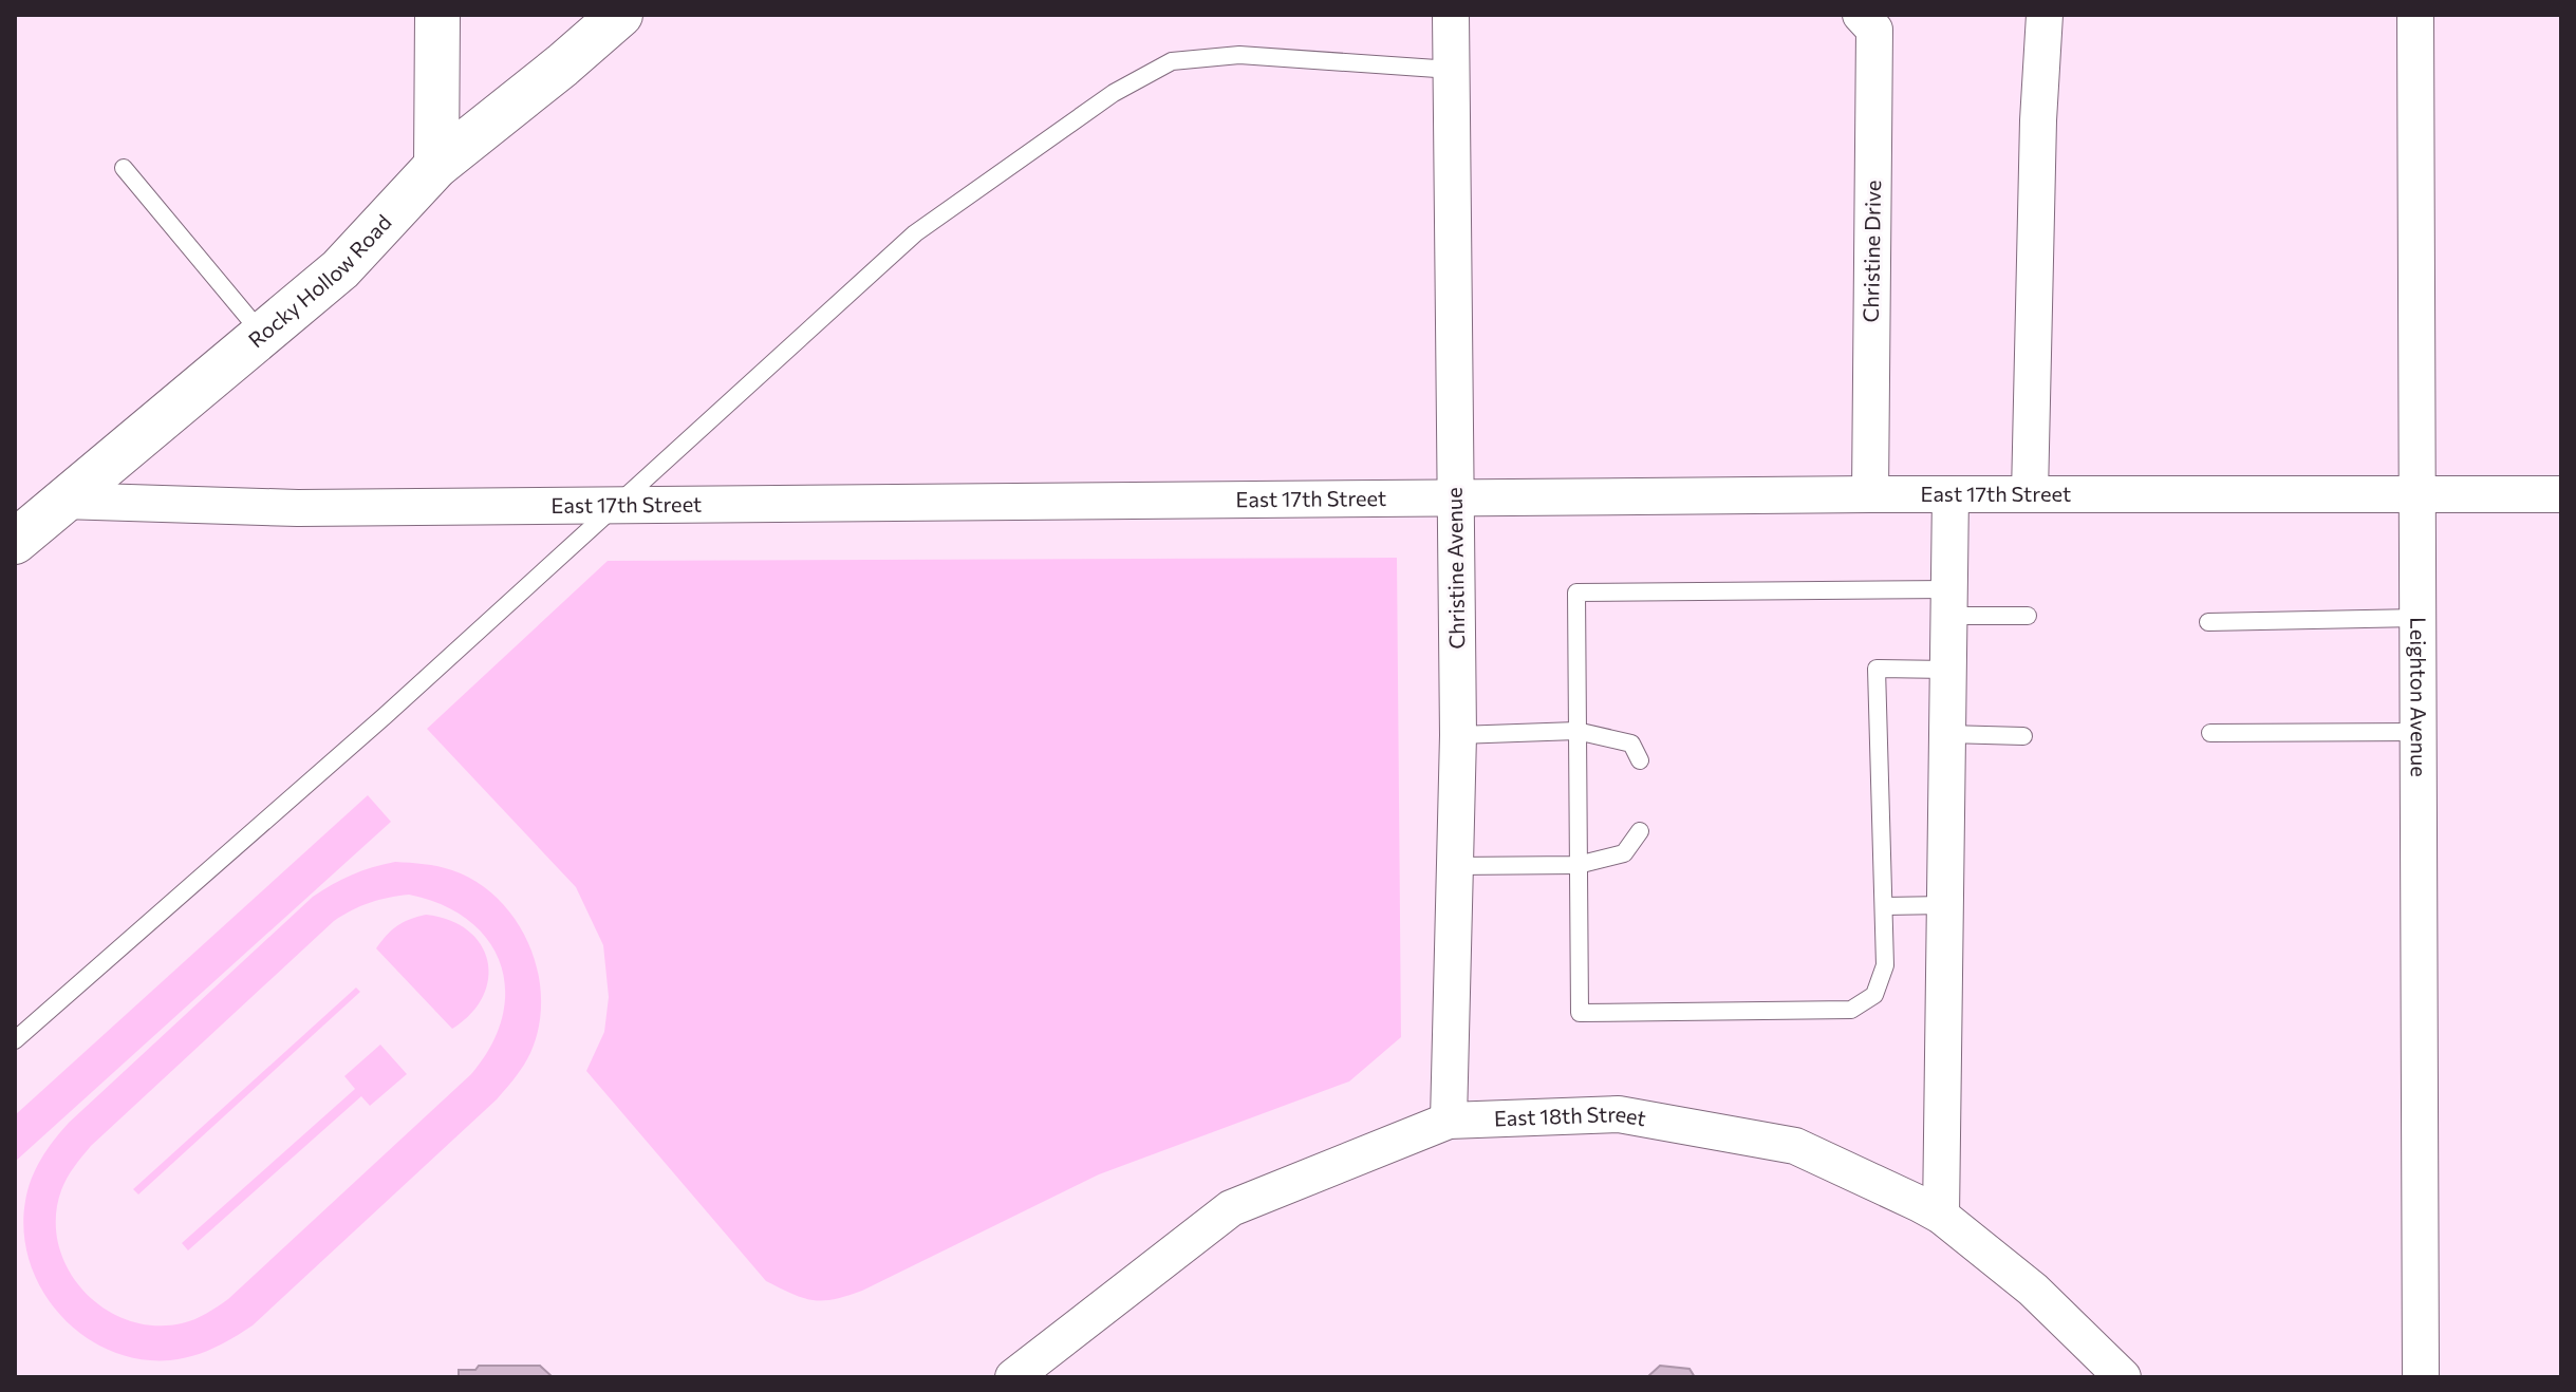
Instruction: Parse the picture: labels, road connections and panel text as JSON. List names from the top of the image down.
{
  "streets": {
    "street": [
      "Christine Drive",
      "Rocky Hollow Road",
      "East 17th Street",
      "Christine Avenue",
      "Leighton Avenue",
      "East 18th Street"
    ]
  },
  "crossings": [
    ["Christine Drive", "East 17th Street"],
    ["Rocky Hollow Road", "East 17th Street"],
    ["East 17th Street", "Christine Avenue"],
    ["East 17th Street", "Leighton Avenue"],
    ["Christine Avenue", "East 18th Street"]
  ]
}
